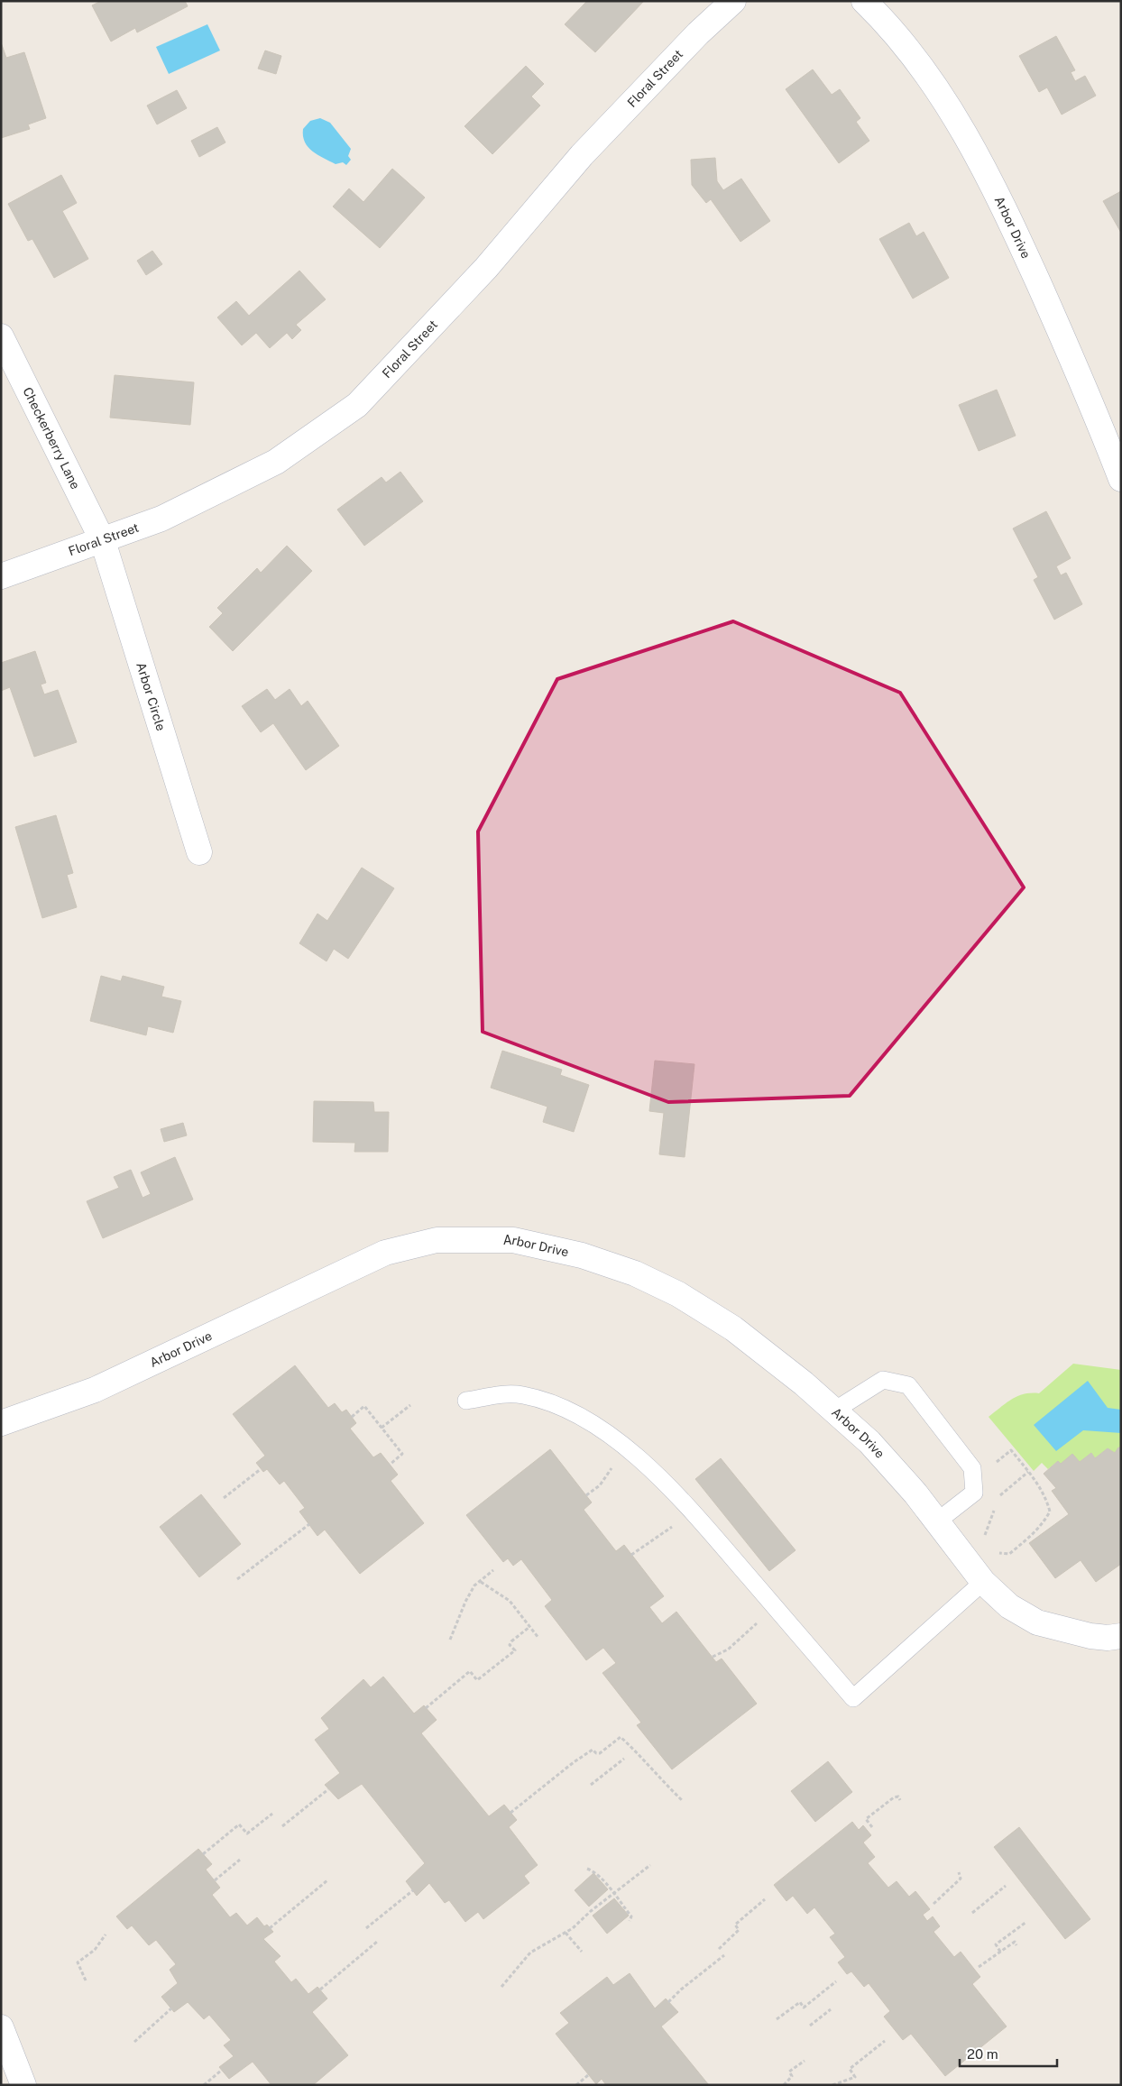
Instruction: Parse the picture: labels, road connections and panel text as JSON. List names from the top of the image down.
{
  "streets": {
    "street": [
      "Floral Street",
      "Arbor Drive",
      "Checkerberry Lane",
      "Arbor Circle"
    ]
  },
  "crossings": [
    ["Floral Street", "Checkerberry Lane"],
    ["Floral Street", "Arbor Circle"],
    ["Checkerberry Lane", "Arbor Circle"]
  ],
  "scale_bar": "20 m"
}
